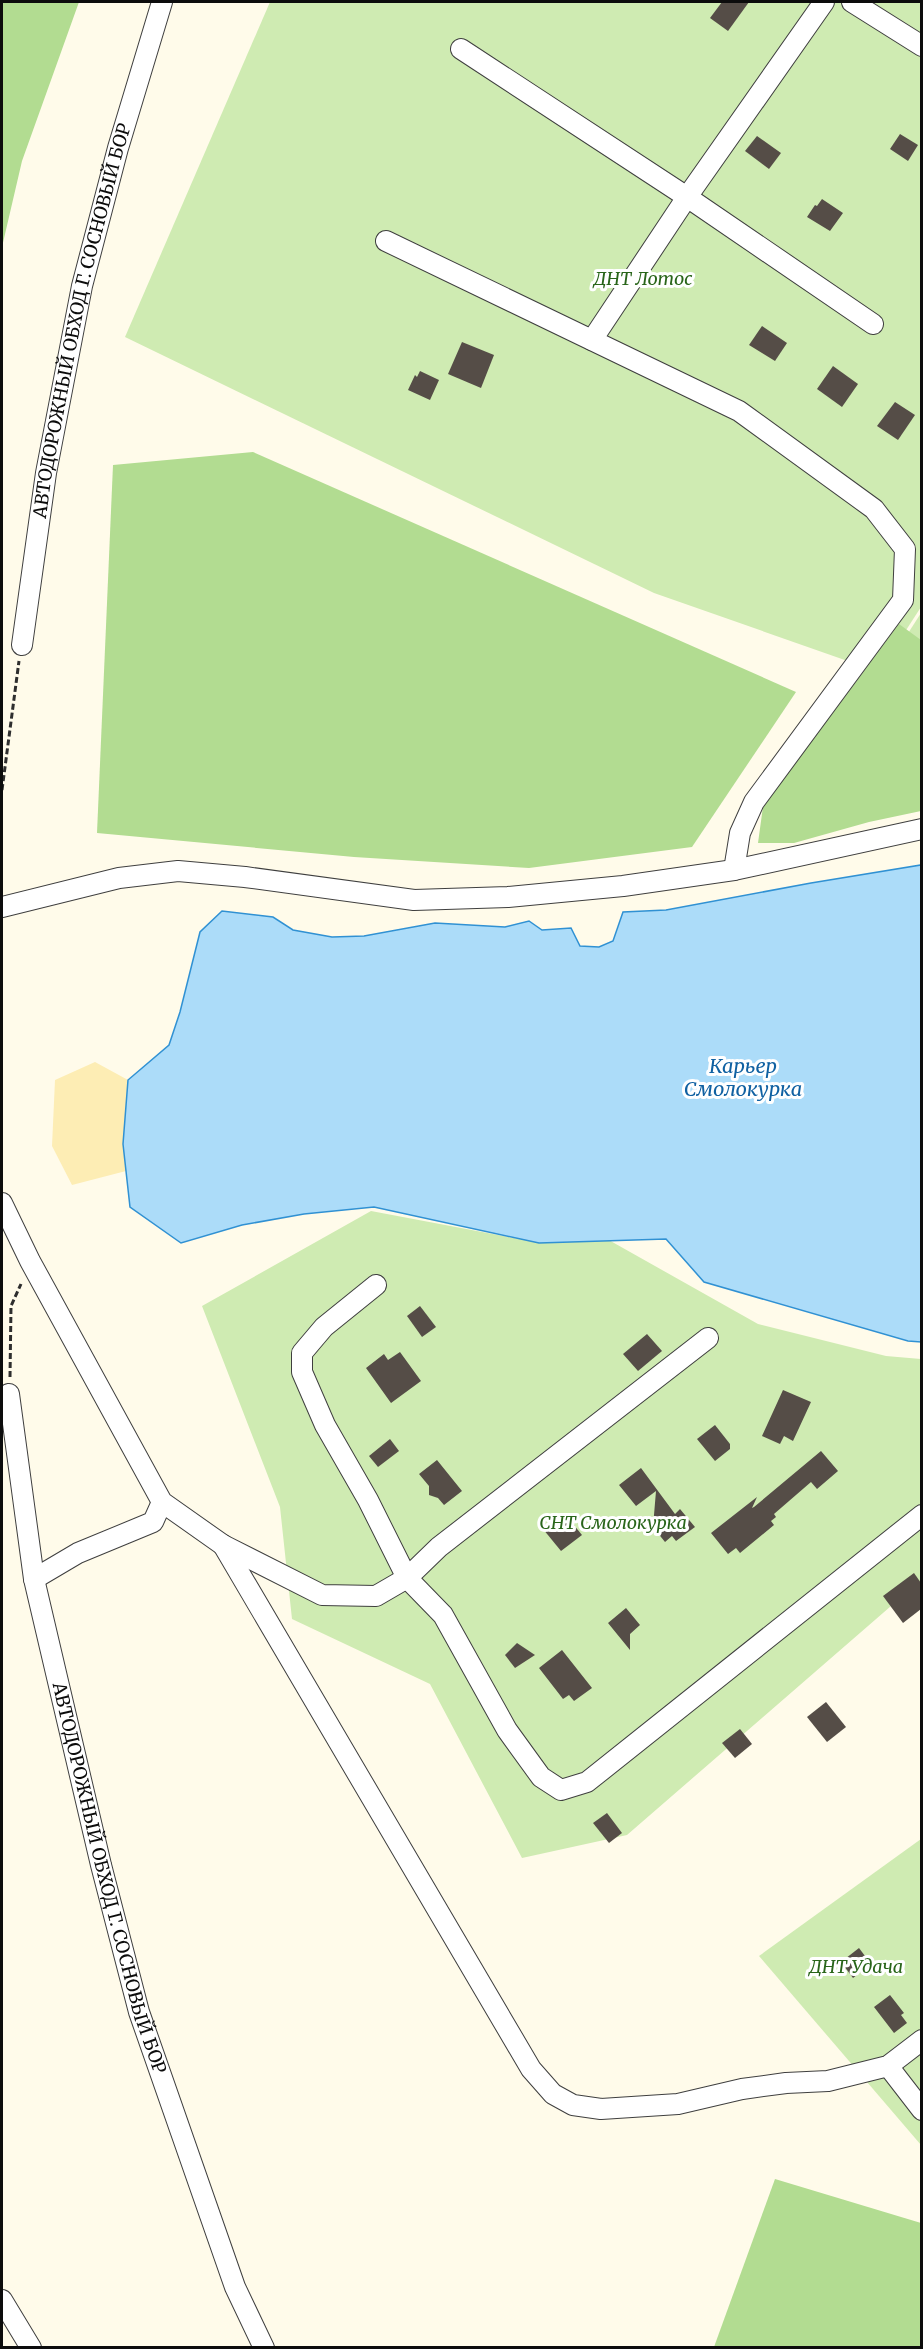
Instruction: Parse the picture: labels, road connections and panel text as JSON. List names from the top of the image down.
{
  "streets": {
    "street": ["АВТОДОРОЖНЫЙ ОБХОД Г. СОСНОВЫЙ БОР"]
  },
  "water": ["Карьер Смолокурка"],
  "parks": ["ДНТ Лотос", "СНТ Смолокурка", "ДНТ Удача"]
}
